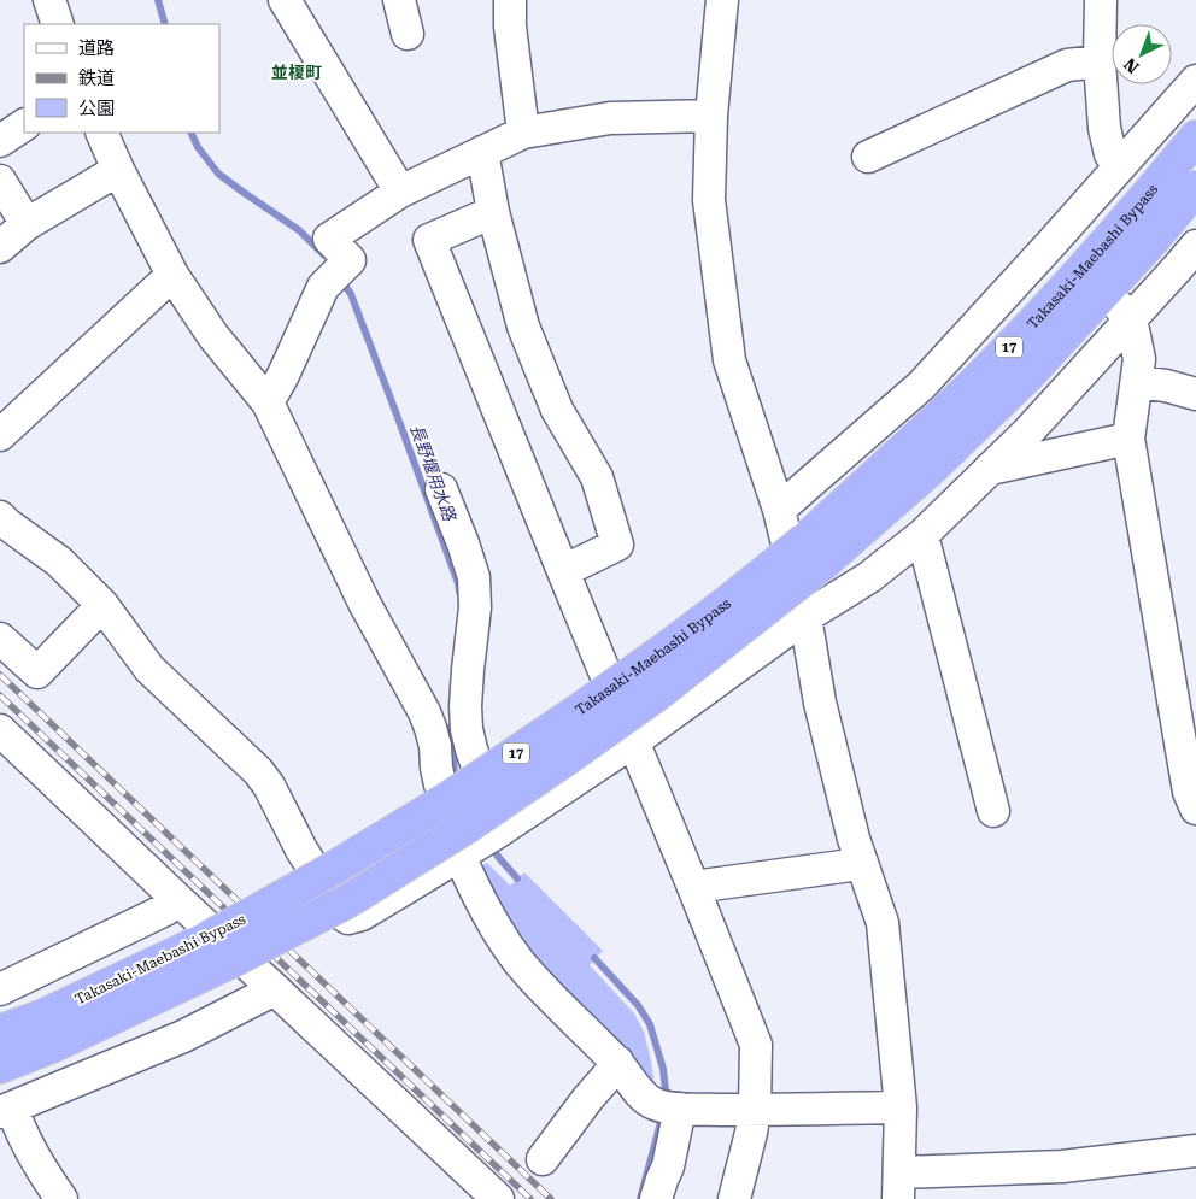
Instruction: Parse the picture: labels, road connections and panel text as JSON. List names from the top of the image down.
{
  "streets": {
    "highway": ["Takasaki-Maebashi Bypass", "17"]
  },
  "districts": ["並榎町"],
  "water": ["長野堰用水路"],
  "legend": ["道路", "鉄道", "公園"],
  "north": "bottom left"
}
